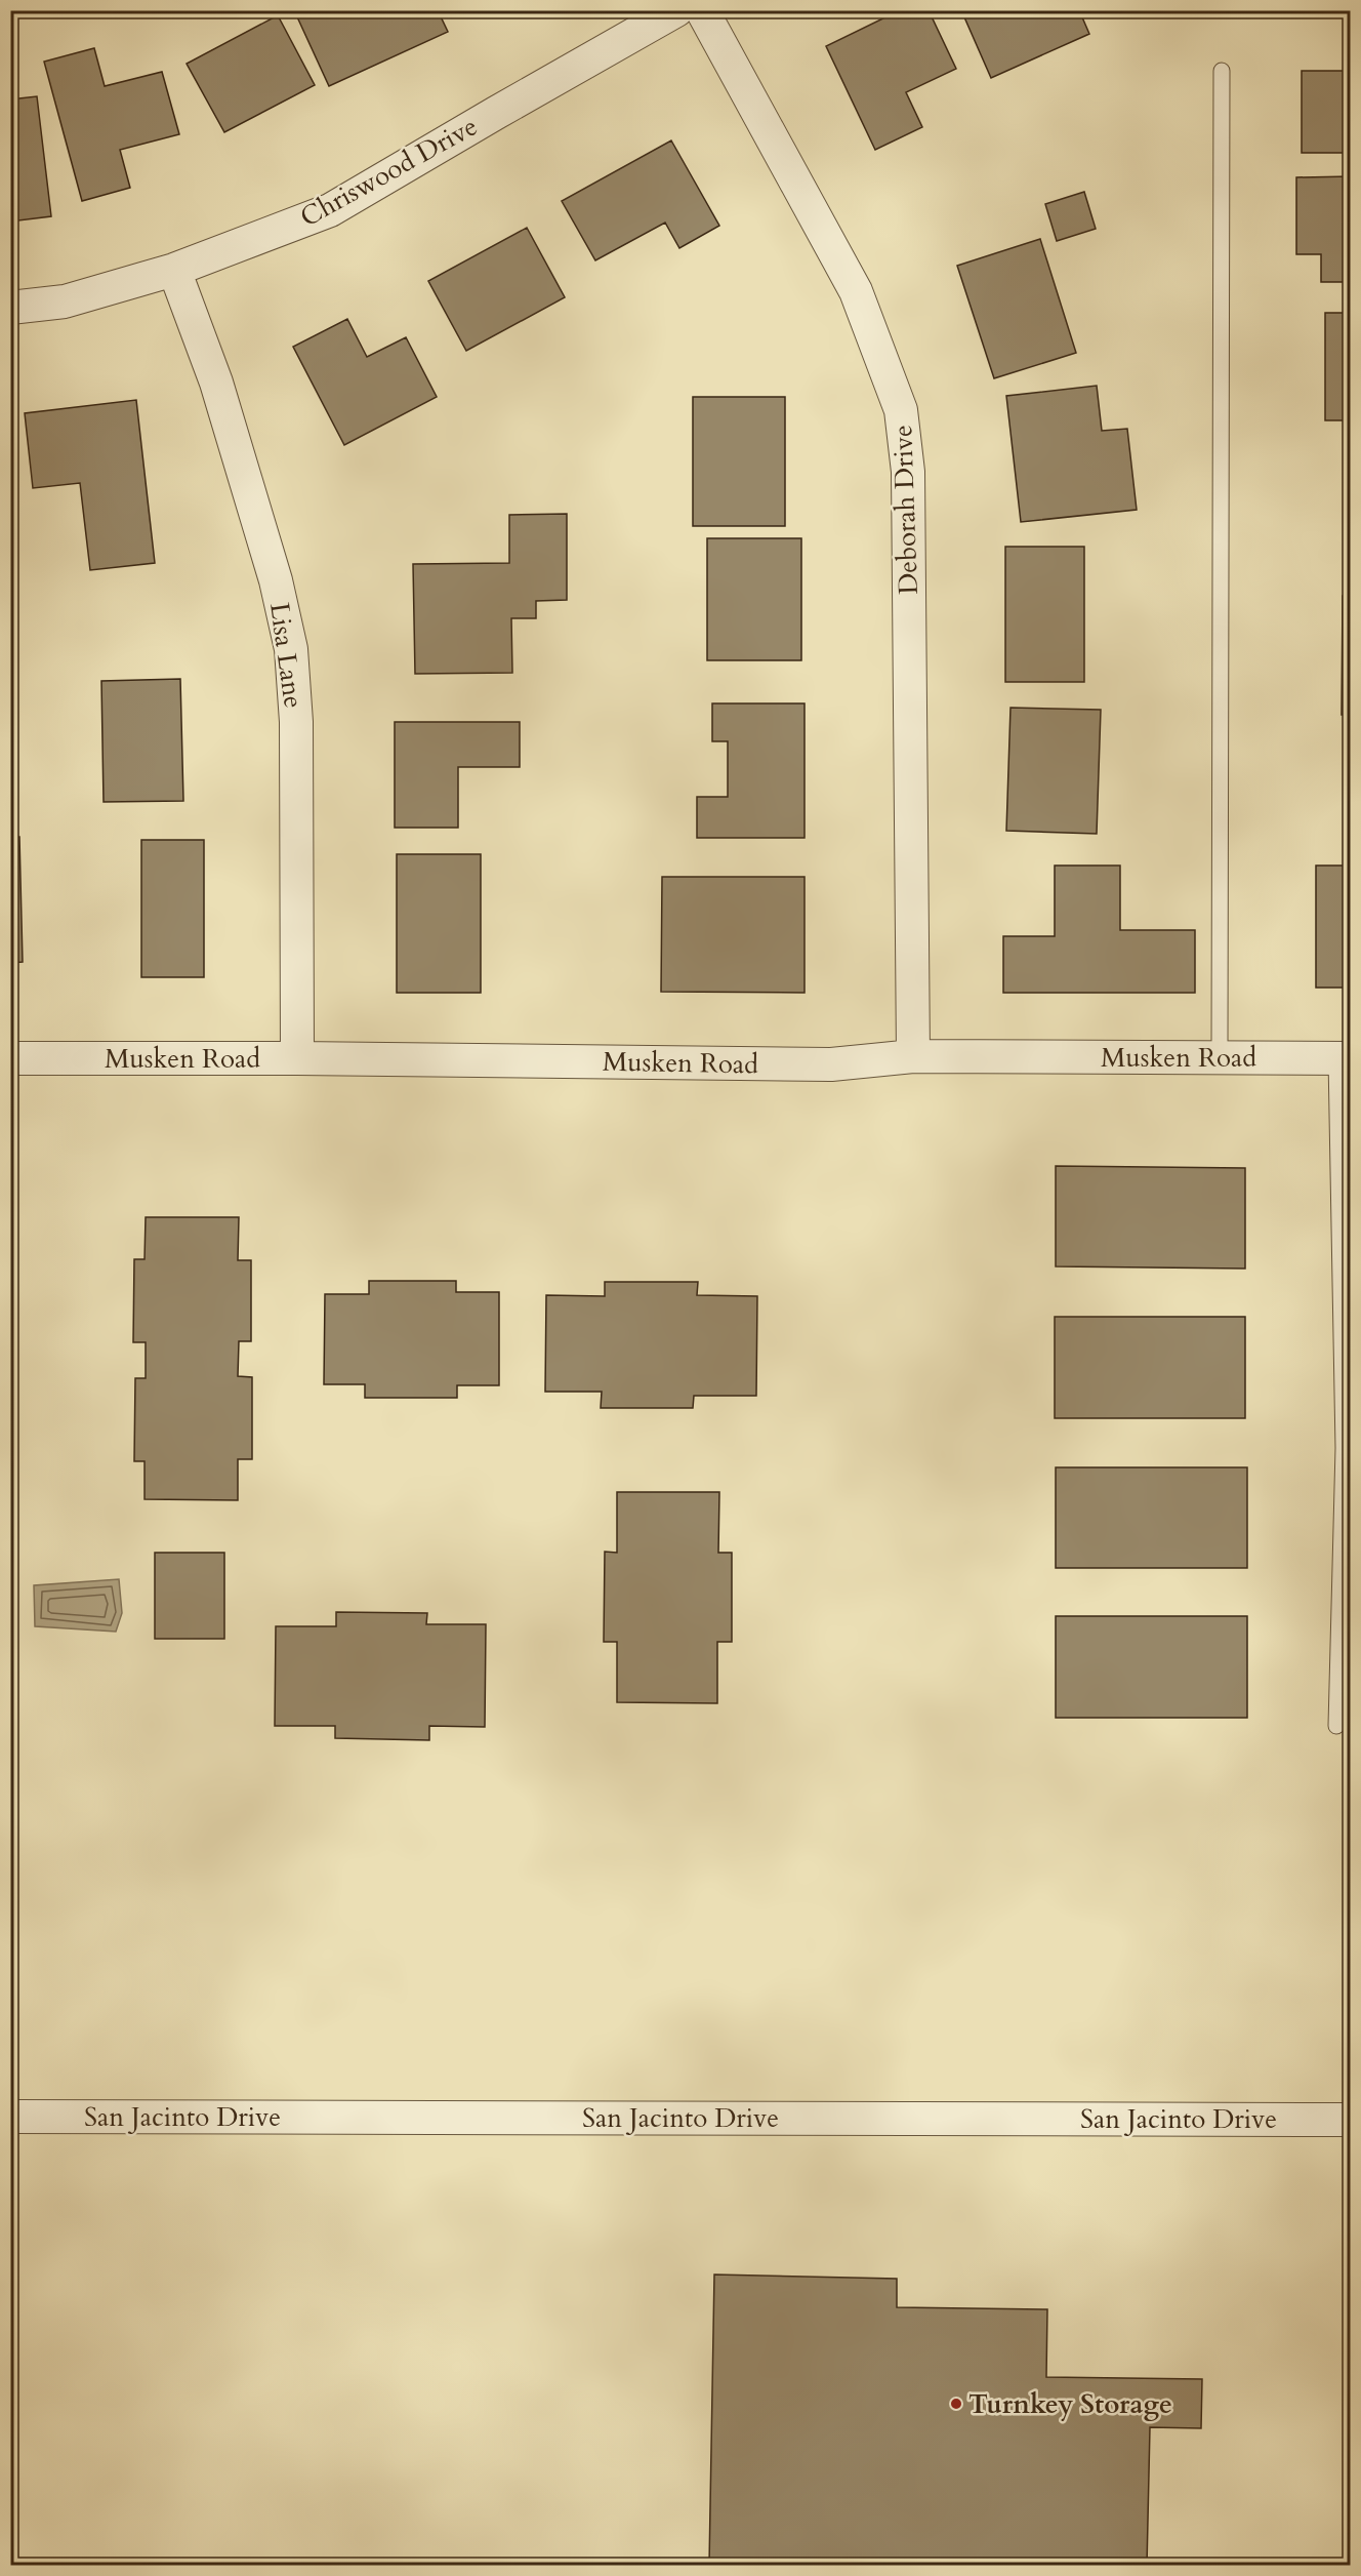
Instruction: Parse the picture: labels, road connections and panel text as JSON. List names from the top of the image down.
{
  "streets": {
    "street": [
      "Chriswood Drive",
      "Deborah Drive",
      "Lisa Lane",
      "Musken Road",
      "San Jacinto Drive"
    ]
  },
  "crossings": [
    ["Chriswood Drive", "Lisa Lane"],
    ["Deborah Drive", "Musken Road"],
    ["Lisa Lane", "Musken Road"]
  ],
  "places": ["Turnkey Storage"]
}
